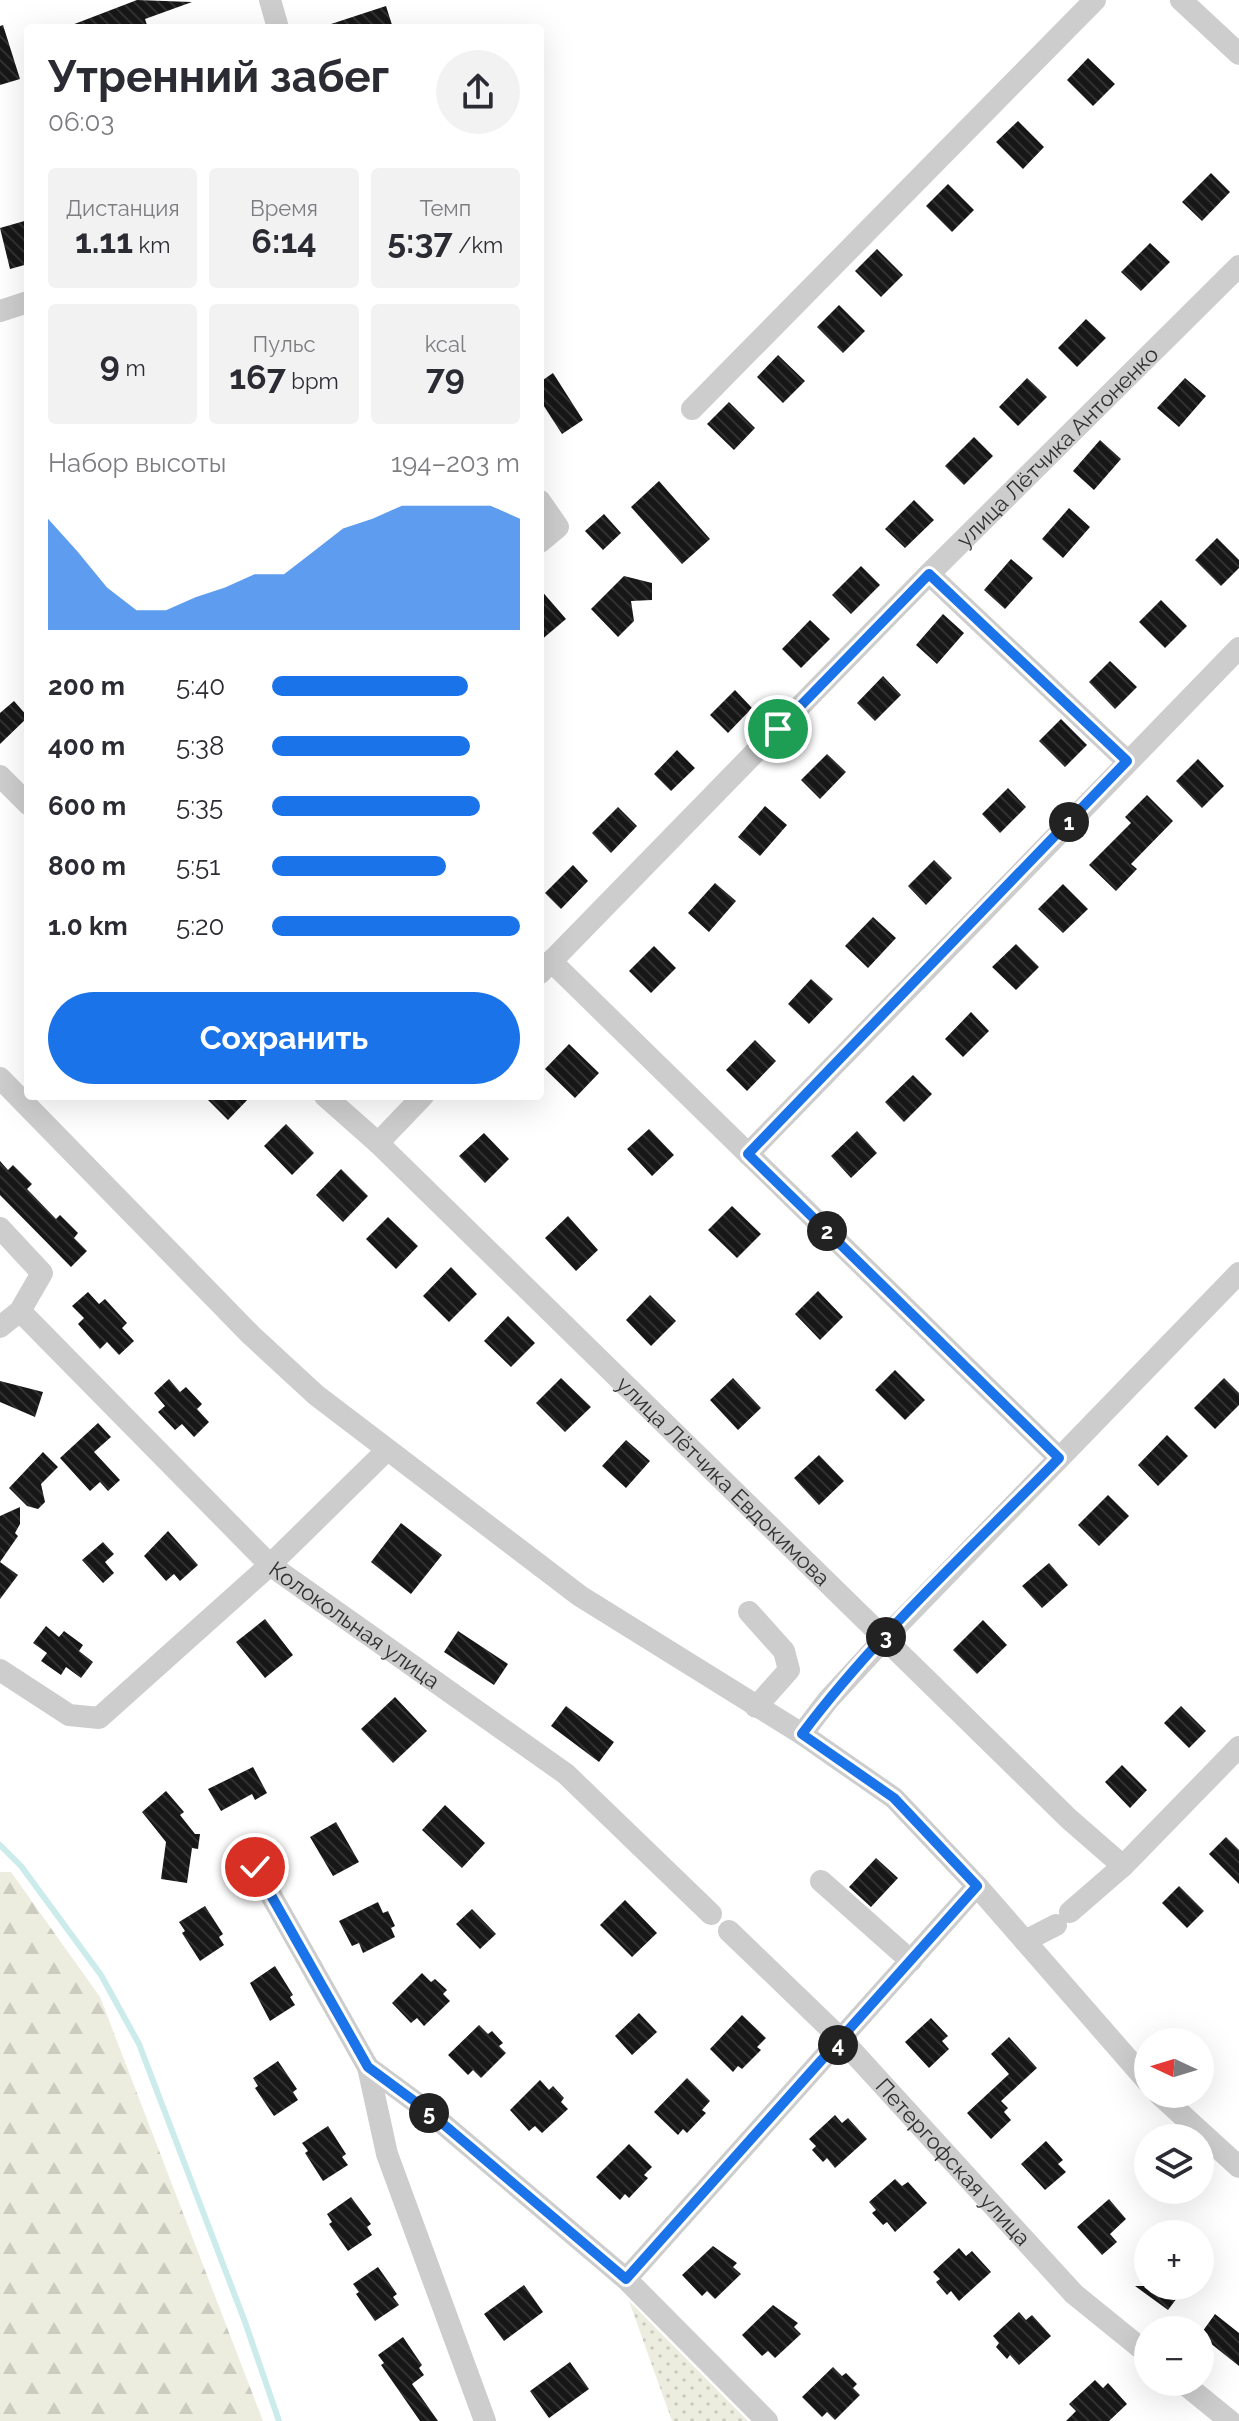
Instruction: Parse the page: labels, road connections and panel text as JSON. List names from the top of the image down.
{
  "streets": {
    "street": [
      "улица Лётчика Антоненко",
      "улица Лётчика Евдокимова",
      "Колокольная улица",
      "Петергофская улица"
    ]
  },
  "north": "left",
  "page": {
    "heading": ["Утренний забег", "06:03"],
    "stats": [
      ["Дистанция", "1.11 km"],
      ["Время", "6:14"],
      ["Темп", "5:37 /km"],
      ["9 m"],
      ["Пульс", "167 bpm"],
      ["kcal", "79"]
    ],
    "chart": ["Набор высоты", "194–203 m"],
    "list": [
      {
        "name": "200 m",
        "note": "5:40"
      },
      {
        "name": "400 m",
        "note": "5:38"
      },
      {
        "name": "600 m",
        "note": "5:35"
      },
      {
        "name": "800 m",
        "note": "5:51"
      },
      {
        "name": "1.0 km",
        "note": "5:20"
      }
    ],
    "pins": [
      "1",
      "2",
      "3",
      "4",
      "5"
    ],
    "buttons": "Сохранить",
    "map_buttons": ["+", "−"]
  }
}
